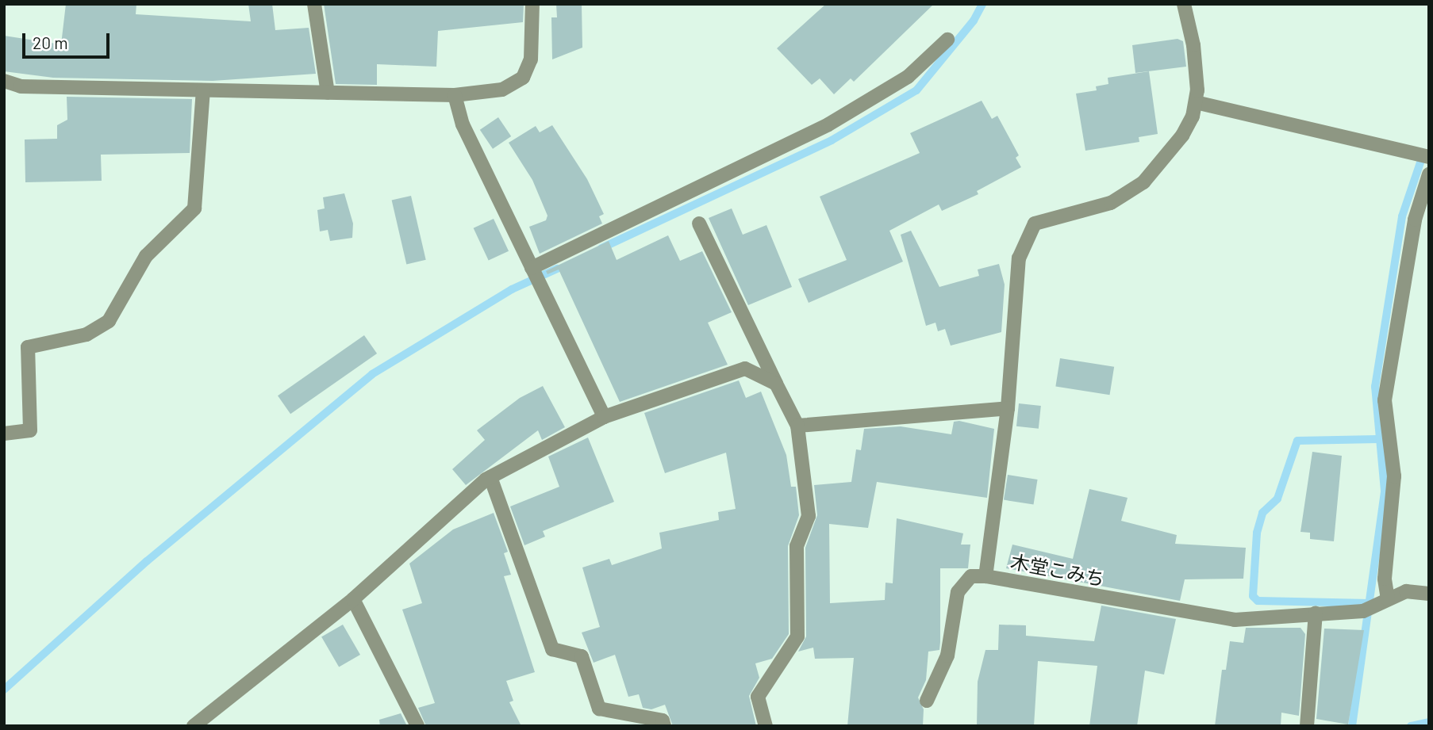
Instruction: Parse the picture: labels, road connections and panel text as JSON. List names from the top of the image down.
{
  "streets": {
    "street": ["木堂こみち"]
  },
  "scale_bar": "20 m"
}
